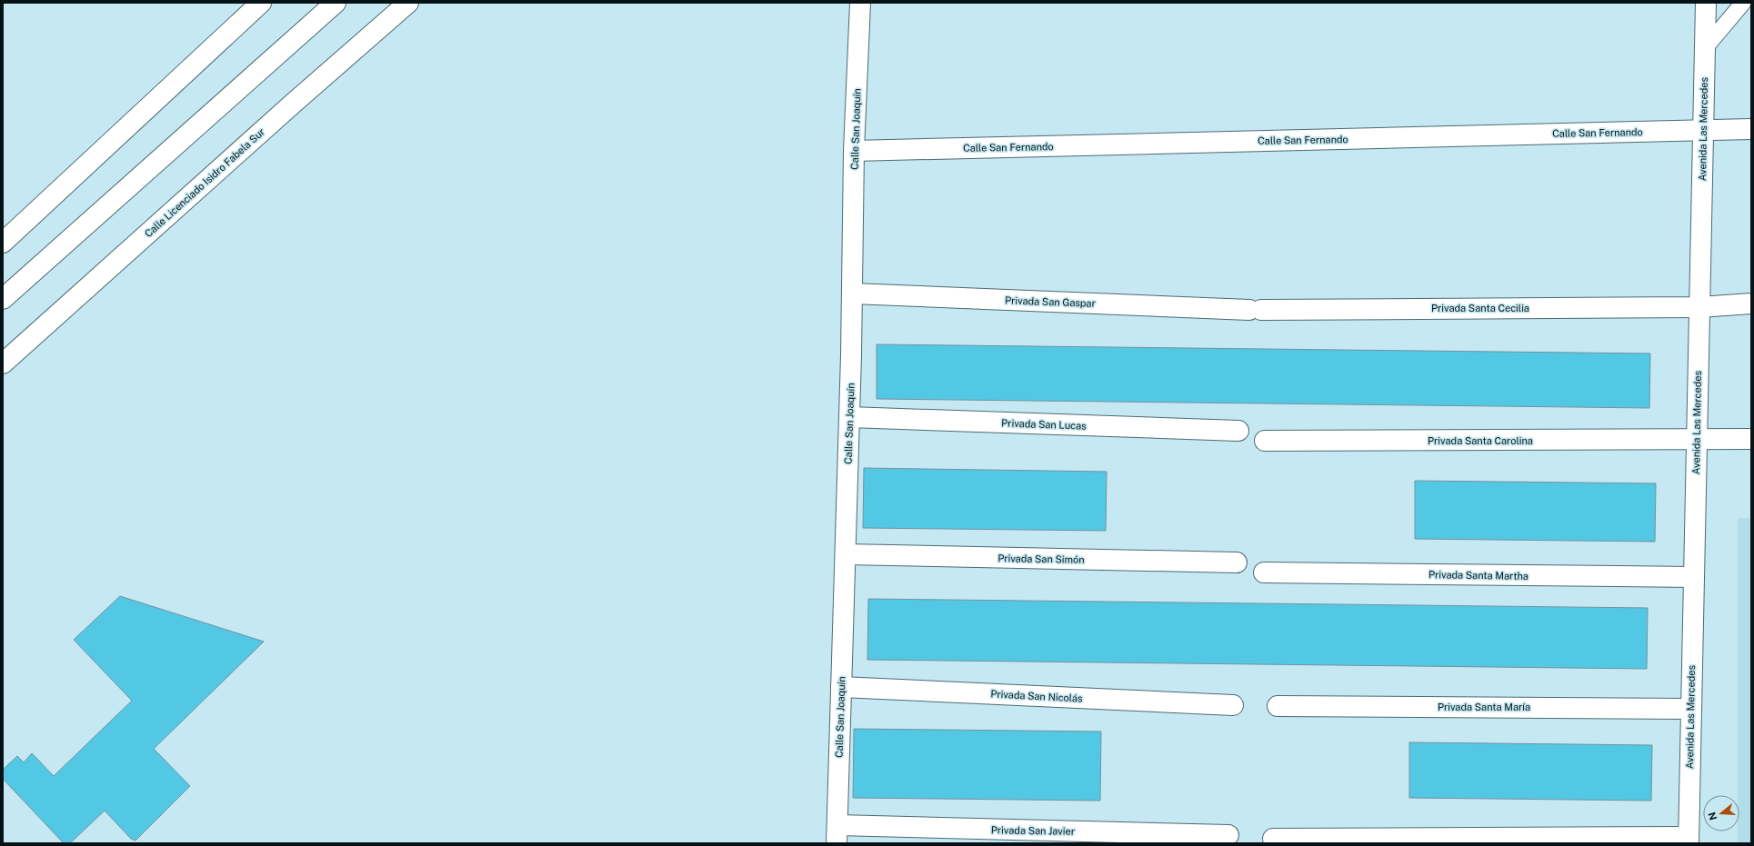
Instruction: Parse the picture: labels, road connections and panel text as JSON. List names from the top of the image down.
{
  "streets": {
    "main road": [
      "Calle San Joaquín",
      "Avenida Las Mercedes",
      "Calle San Fernando",
      "Calle Licenciado Isidro Fabela Sur",
      "Privada San Gaspar",
      "Privada Santa Cecilia",
      "Privada San Lucas",
      "Privada Santa Carolina",
      "Privada San Simón",
      "Privada Santa Martha",
      "Privada San Nicolás",
      "Privada Santa María",
      "Privada San Javier"
    ]
  },
  "crossings": [
    ["Calle San Joaquín", "Calle San Fernando"],
    ["Calle San Joaquín", "Privada San Gaspar"],
    ["Calle San Joaquín", "Privada San Lucas"],
    ["Calle San Joaquín", "Privada San Simón"],
    ["Calle San Joaquín", "Privada San Nicolás"],
    ["Calle San Joaquín", "Privada San Javier"],
    ["Avenida Las Mercedes", "Calle San Fernando"],
    ["Avenida Las Mercedes", "Privada Santa Cecilia"],
    ["Avenida Las Mercedes", "Privada Santa Carolina"],
    ["Avenida Las Mercedes", "Privada Santa Martha"],
    ["Avenida Las Mercedes", "Privada Santa María"],
    ["Privada San Gaspar", "Privada Santa Cecilia"]
  ],
  "north": "left"
}
